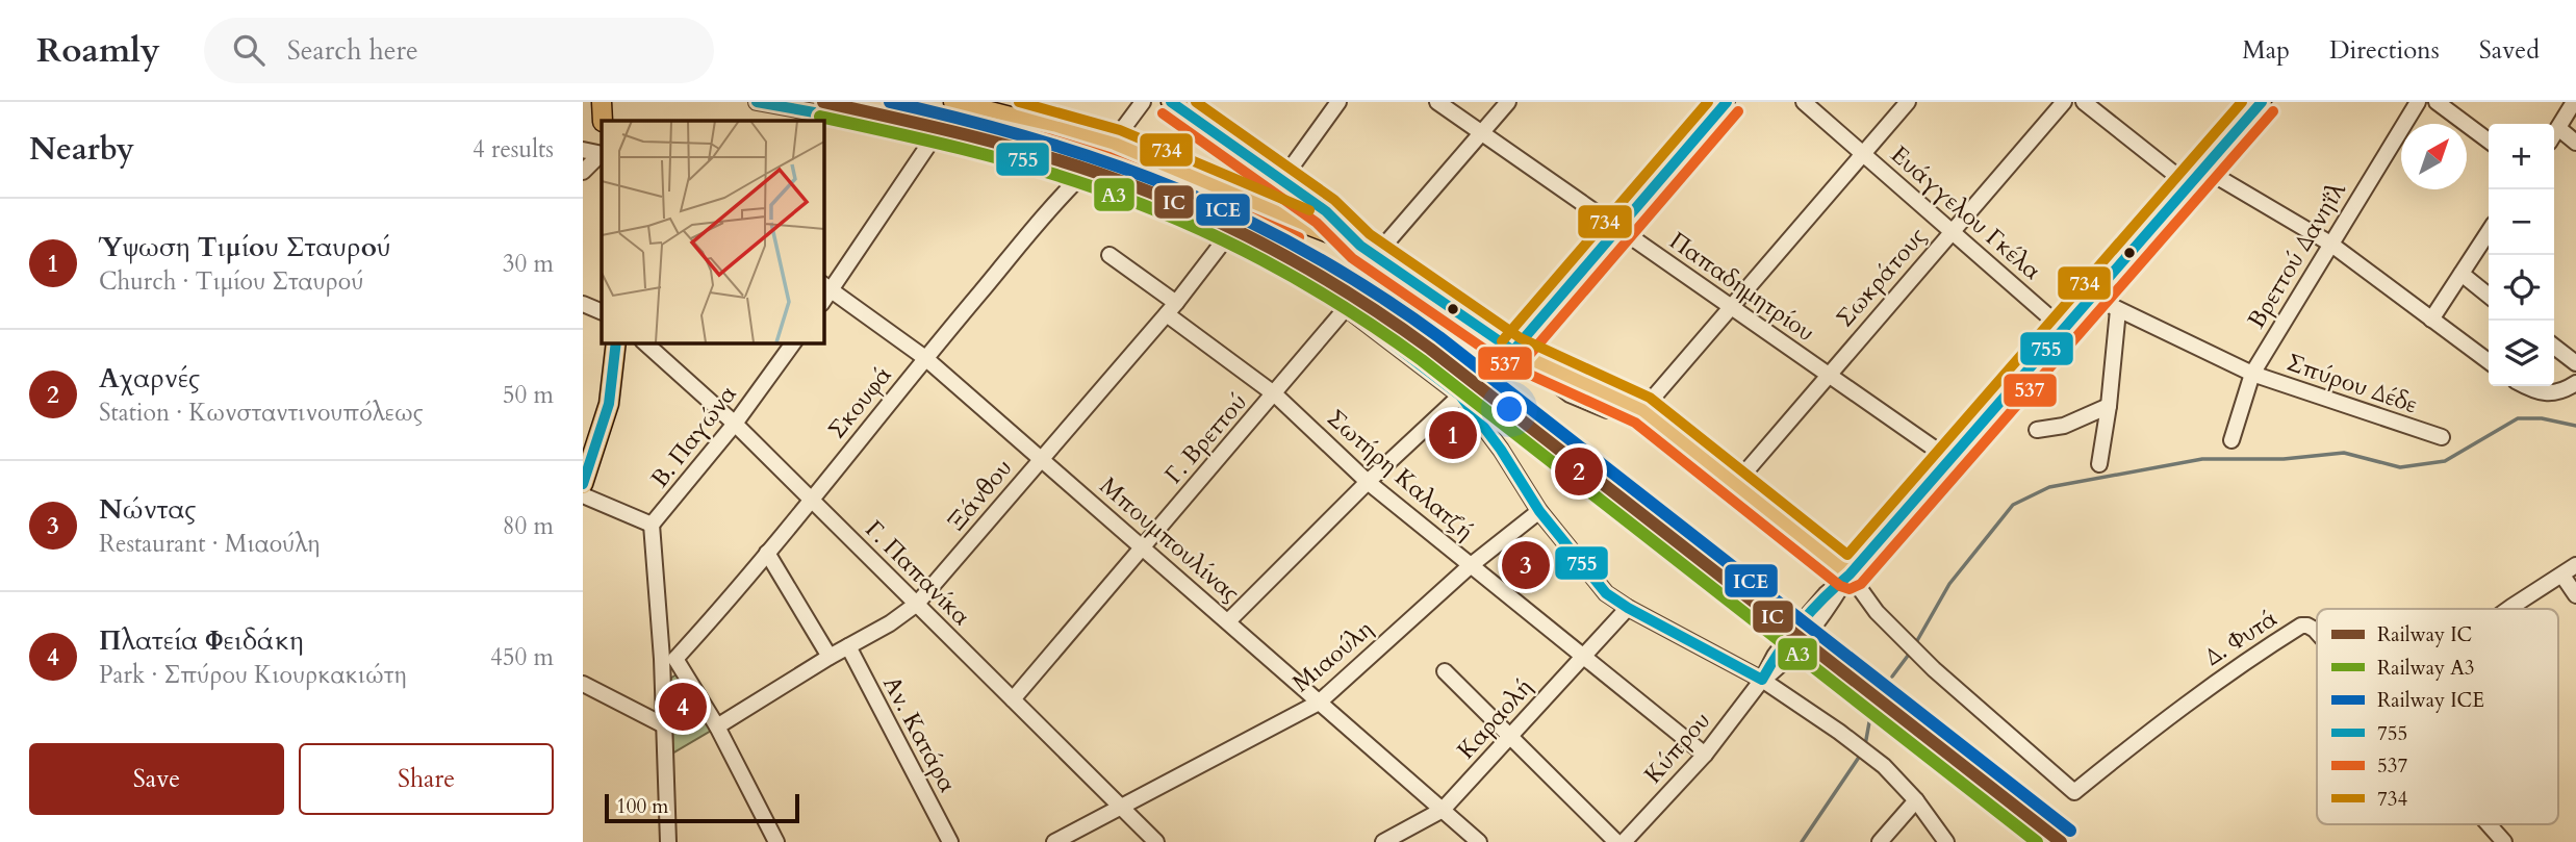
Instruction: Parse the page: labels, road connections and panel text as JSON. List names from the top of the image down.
{
  "streets": {
    "street": [
      "Ευάγγελου Γκέλα",
      "Βρεττού Δανηΐλ",
      "Σωκράτους",
      "Παπαδημητρίου",
      "Σπύρου Δέδε",
      "Σκουφά",
      "Β. Παγώνα",
      "Γ. Βρεττού",
      "Σωτήρη Καλατζή",
      "Ξάνθου",
      "Μπουμπουλίνας",
      "Γ. Παπανίκα",
      "Δ. Φυτά",
      "Μιαούλη",
      "Καραολή",
      "Αν. Κατάρα",
      "Κύπρου"
    ]
  },
  "crossings": [
    ["Ευάγγελου Γκέλα", "Σωκράτους"],
    ["Βρεττού Δανηΐλ", "Σπύρου Δέδε"],
    ["Σωκράτους", "Παπαδημητρίου"],
    ["Σκουφά", "Μπουμπουλίνας"],
    ["Σκουφά", "Γ. Παπανίκα"],
    ["Β. Παγώνα", "Γ. Παπανίκα"],
    ["Γ. Βρεττού", "Σωτήρη Καλατζή"],
    ["Γ. Βρεττού", "Μπουμπουλίνας"],
    ["Γ. Βρεττού", "Γ. Παπανίκα"],
    ["Σωτήρη Καλατζή", "Ξάνθου"],
    ["Σωτήρη Καλατζή", "Μιαούλη"],
    ["Σωτήρη Καλατζή", "Καραολή"],
    ["Σωτήρη Καλατζή", "Κύπρου"],
    ["Ξάνθου", "Μπουμπουλίνας"],
    ["Ξάνθου", "Γ. Παπανίκα"],
    ["Ξάνθου", "Αν. Κατάρα"],
    ["Μπουμπουλίνας", "Μιαούλη"],
    ["Μπουμπουλίνας", "Καραολή"],
    ["Γ. Παπανίκα", "Μιαούλη"],
    ["Δ. Φυτά", "Κύπρου"]
  ],
  "lines": [
    "rail line IC",
    "rail line ICE",
    "transit line 755",
    "transit line 734",
    "transit line 537",
    "rail line A3"
  ],
  "legend": [
    "Railway IC",
    "Railway A3",
    "Railway ICE",
    "755",
    "537",
    "734"
  ],
  "scale_bar": "100 m",
  "north": "top right",
  "page": {
    "header": "Roamly",
    "search": "Search here",
    "nav": ["Map", "Directions", "Saved"],
    "heading": ["Nearby", "4 results"],
    "map_buttons": ["+", "−"],
    "list": [
      {
        "mark": "1",
        "name": "Ύψωση Τιμίου Σταυρού",
        "note": "Church · Τιμίου Σταυρού",
        "value": "30 m"
      },
      {
        "mark": "2",
        "name": "Αχαρνές",
        "note": "Station · Κωνσταντινουπόλεως",
        "value": "50 m"
      },
      {
        "mark": "3",
        "name": "Νώντας",
        "note": "Restaurant · Μιαούλη",
        "value": "80 m"
      },
      {
        "mark": "4",
        "name": "Πλατεία Φειδάκη",
        "note": "Park · Σπύρου Κιουρκακιώτη",
        "value": "450 m"
      }
    ],
    "pins": [
      "1",
      "2",
      "3",
      "4"
    ],
    "buttons": ["Save", "Share"],
    "scale": "100 m"
  }
}
